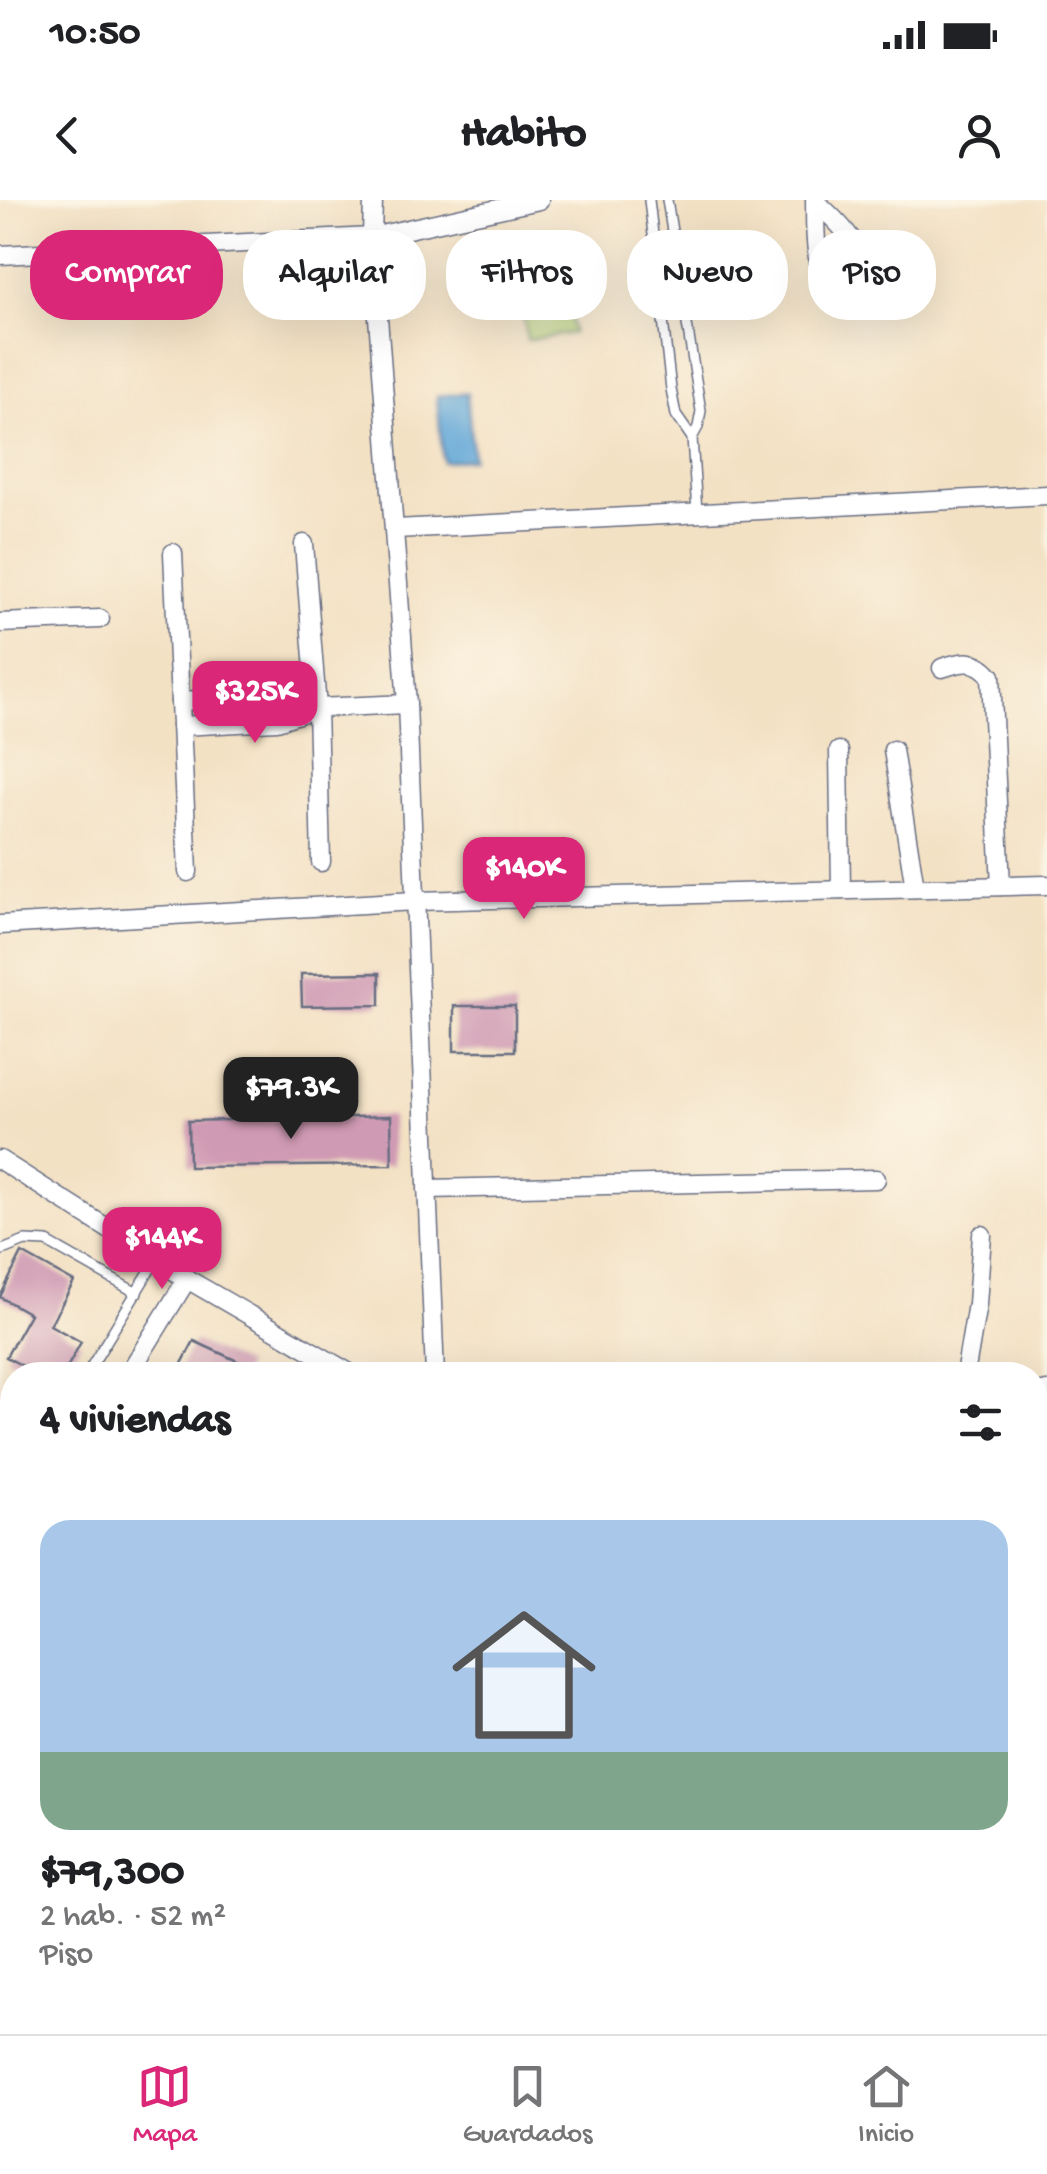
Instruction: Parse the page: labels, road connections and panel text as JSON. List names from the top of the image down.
{
  "page": {
    "status": "10:50",
    "header": "Habito",
    "chip": [
      "Comprar",
      "Alquilar",
      "Filtros",
      "Nuevo",
      "Piso"
    ],
    "price": [
      "$325K",
      "$140K",
      "$79.3K",
      "$144K"
    ],
    "heading": "4 viviendas",
    "list": [
      {
        "name": "$79,300",
        "note": "2 hab. · 52 m² · Piso"
      }
    ],
    "tabs": ["Mapa", "Guardados", "Inicio"]
  }
}
